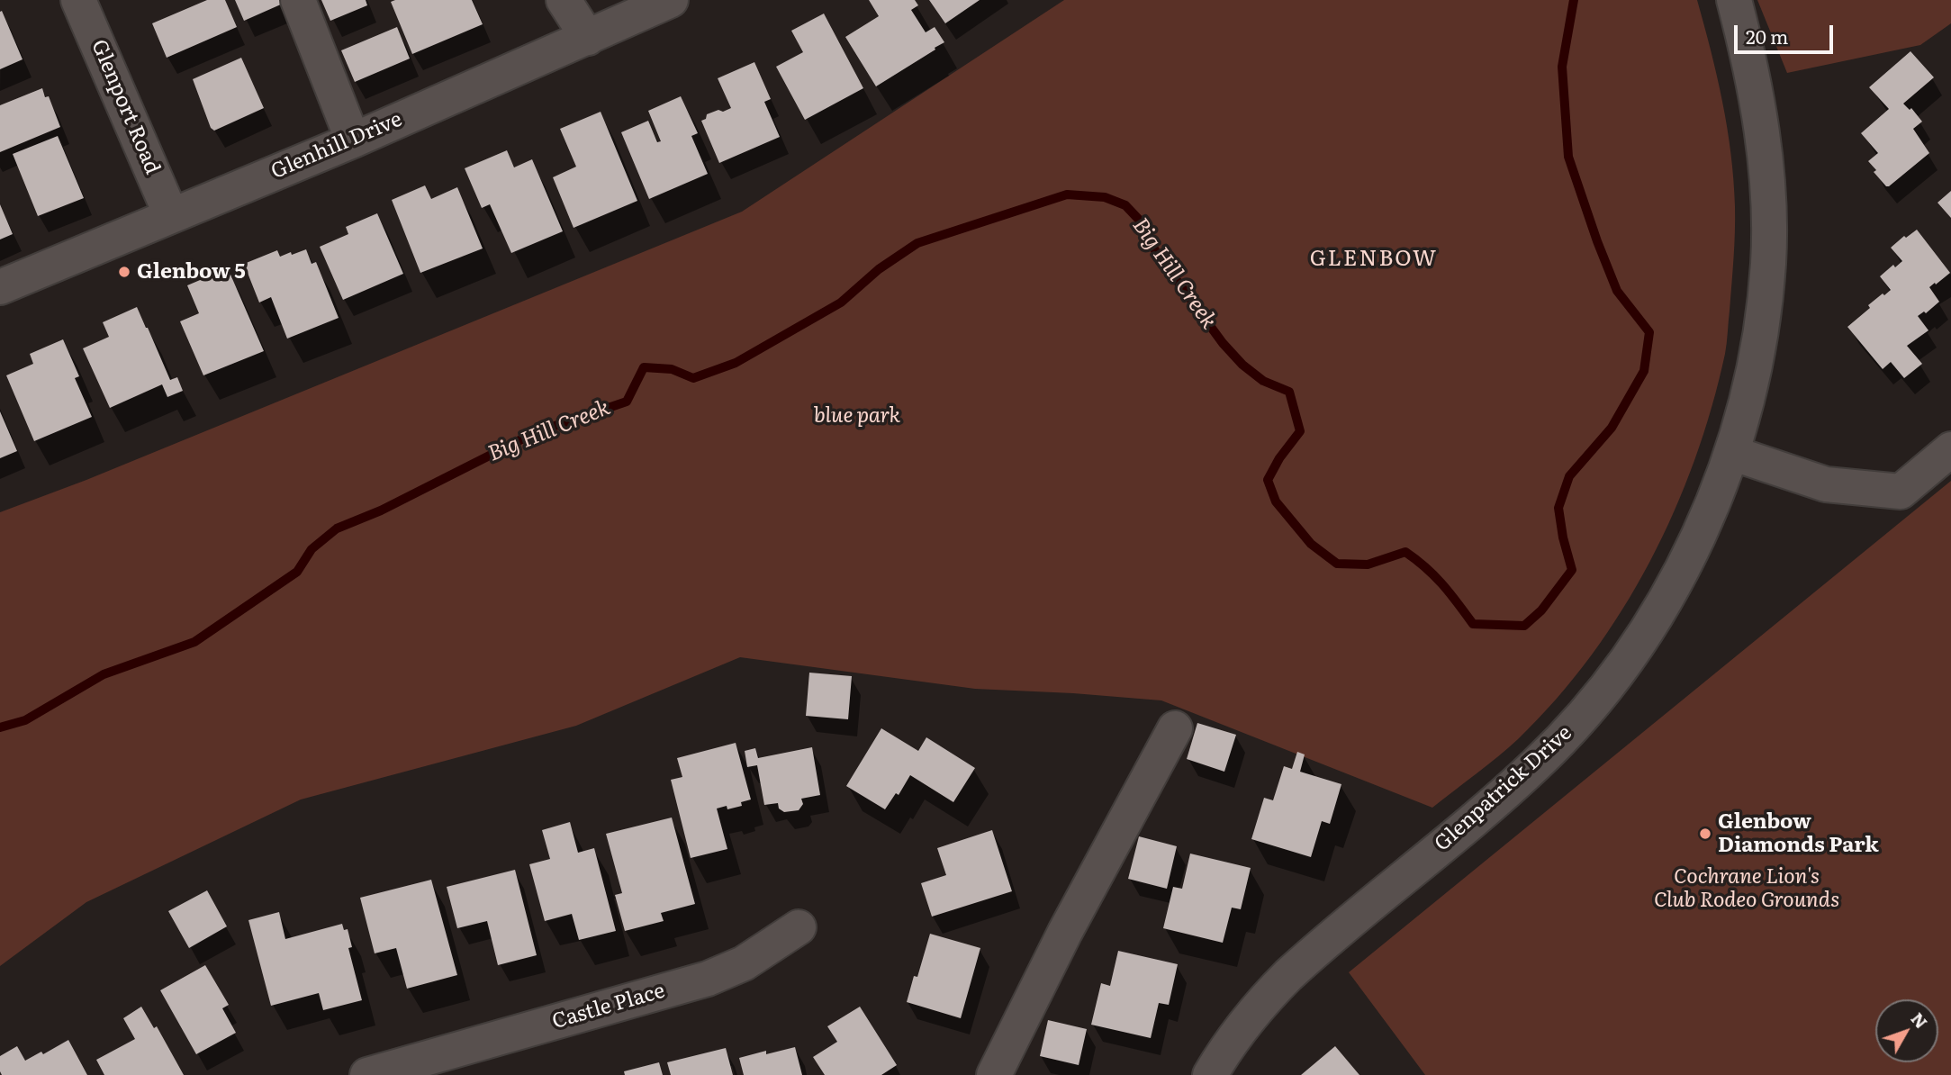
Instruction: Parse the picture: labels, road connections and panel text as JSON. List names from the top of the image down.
{
  "streets": {
    "street": [
      "Glenport Road",
      "Glenhill Drive",
      "Glenpatrick Drive",
      "Castle Place"
    ]
  },
  "crossings": [
    ["Glenport Road", "Glenhill Drive"]
  ],
  "districts": ["GLENBOW"],
  "water": ["Big Hill Creek"],
  "parks": ["blue park", "Cochrane Lion's Club Rodeo Grounds"],
  "places": ["Glenbow 5", "Glenbow Diamonds Park"],
  "scale_bar": "20 m",
  "north": "top right"
}
